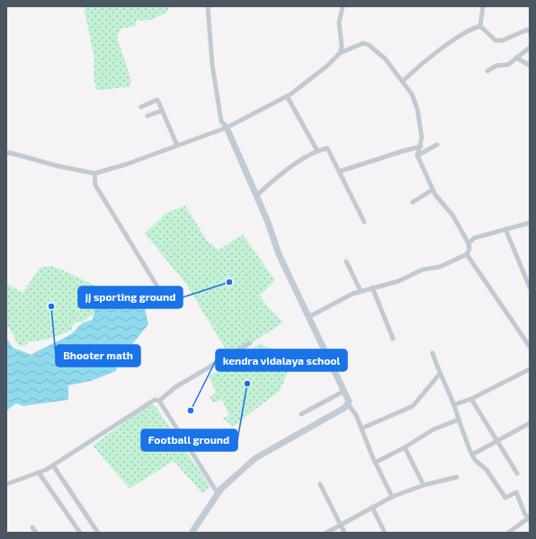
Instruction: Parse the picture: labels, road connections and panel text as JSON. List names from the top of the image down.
{
  "places": [
    "jj sporting ground",
    "Bhooter math",
    "Football ground",
    "kendra vidalaya school"
  ]
}
